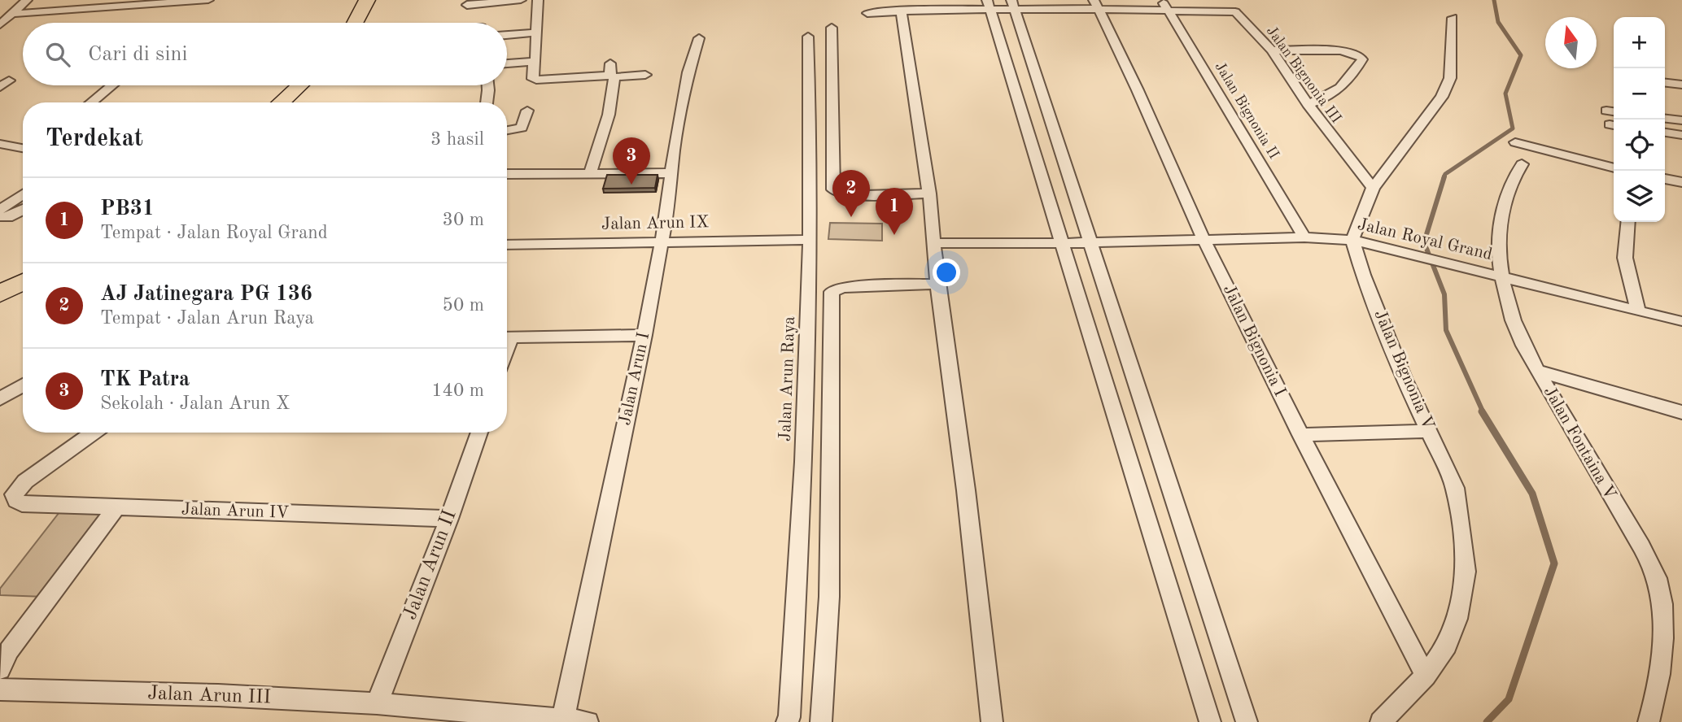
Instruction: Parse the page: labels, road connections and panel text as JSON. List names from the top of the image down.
{
  "streets": {
    "street": [
      "Jalan Bignonia III",
      "Jalan Bignonia II",
      "Jalan Arun IX",
      "Jalan Royal Grand",
      "Jalan Bignonia I",
      "Jalan Bignonia V",
      "Jalan Arun I",
      "Jalan Arun Raya",
      "Jalan Fontaina V",
      "Jalan Arun IV",
      "Jalan Arun II",
      "Jalan Arun III"
    ]
  },
  "crossings": [
    ["Jalan Bignonia III", "Jalan Bignonia II"],
    ["Jalan Bignonia III", "Jalan Bignonia I"],
    ["Jalan Bignonia II", "Jalan Royal Grand"],
    ["Jalan Arun IX", "Jalan Arun I"],
    ["Jalan Arun IX", "Jalan Arun Raya"],
    ["Jalan Royal Grand", "Jalan Bignonia I"],
    ["Jalan Royal Grand", "Jalan Bignonia V"],
    ["Jalan Royal Grand", "Jalan Fontaina V"],
    ["Jalan Bignonia I", "Jalan Bignonia V"],
    ["Jalan Arun I", "Jalan Arun III"],
    ["Jalan Arun IV", "Jalan Arun II"],
    ["Jalan Arun II", "Jalan Arun III"]
  ],
  "north": "top",
  "page": {
    "map_buttons": ["+", "−"],
    "search": "Cari di sini",
    "heading": ["Terdekat", "3 hasil"],
    "pins": ["3", "2", "1"],
    "list": [
      {
        "mark": "1",
        "name": "PB31",
        "note": "Tempat · Jalan Royal Grand",
        "value": "30 m"
      },
      {
        "mark": "2",
        "name": "AJ Jatinegara PG 136",
        "note": "Tempat · Jalan Arun Raya",
        "value": "50 m"
      },
      {
        "mark": "3",
        "name": "TK Patra",
        "note": "Sekolah · Jalan Arun X",
        "value": "140 m"
      }
    ]
  }
}
